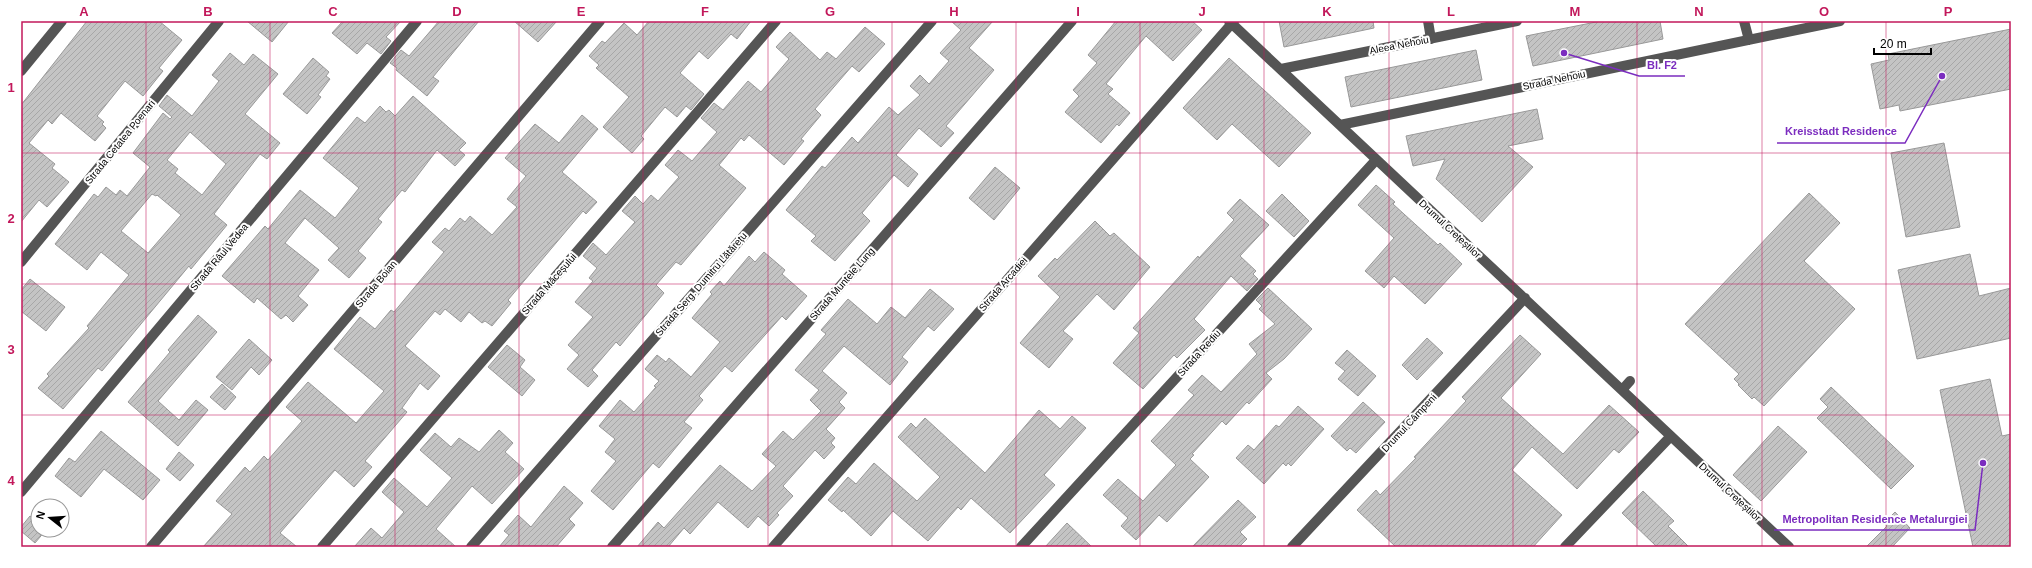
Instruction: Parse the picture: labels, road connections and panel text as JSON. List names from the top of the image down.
{
  "streets": {
    "street": [
      "Aleea Nehoiu",
      "Strada Nehoiu",
      "Strada Cetatea Poenari",
      "Drumul Crețeștilor",
      "Strada Râul Vedea",
      "Strada Boian",
      "Strada Măceșului",
      "Strada Serg. Dumitru Lătărețu",
      "Strada Muntele Lung",
      "Strada Arcadiei",
      "Strada Rediu",
      "Drumul Câmpeni"
    ]
  },
  "crossings": [
    ["Aleea Nehoiu", "Drumul Crețeștilor"],
    ["Strada Nehoiu", "Drumul Crețeștilor"],
    ["Drumul Crețeștilor", "Strada Arcadiei"],
    ["Drumul Crețeștilor", "Strada Rediu"],
    ["Drumul Crețeștilor", "Drumul Câmpeni"]
  ],
  "places": ["Bl. F2", "Kreisstadt Residence", "Metropolitan Residence Metalurgiei"],
  "scale_bar": "20 m",
  "north": "left",
  "grid": {
    "columns": [
      "A",
      "B",
      "C",
      "D",
      "E",
      "F",
      "G",
      "H",
      "I",
      "J",
      "K",
      "L",
      "M",
      "N",
      "O",
      "P"
    ],
    "rows": [
      "1",
      "2",
      "3",
      "4"
    ]
  }
}
